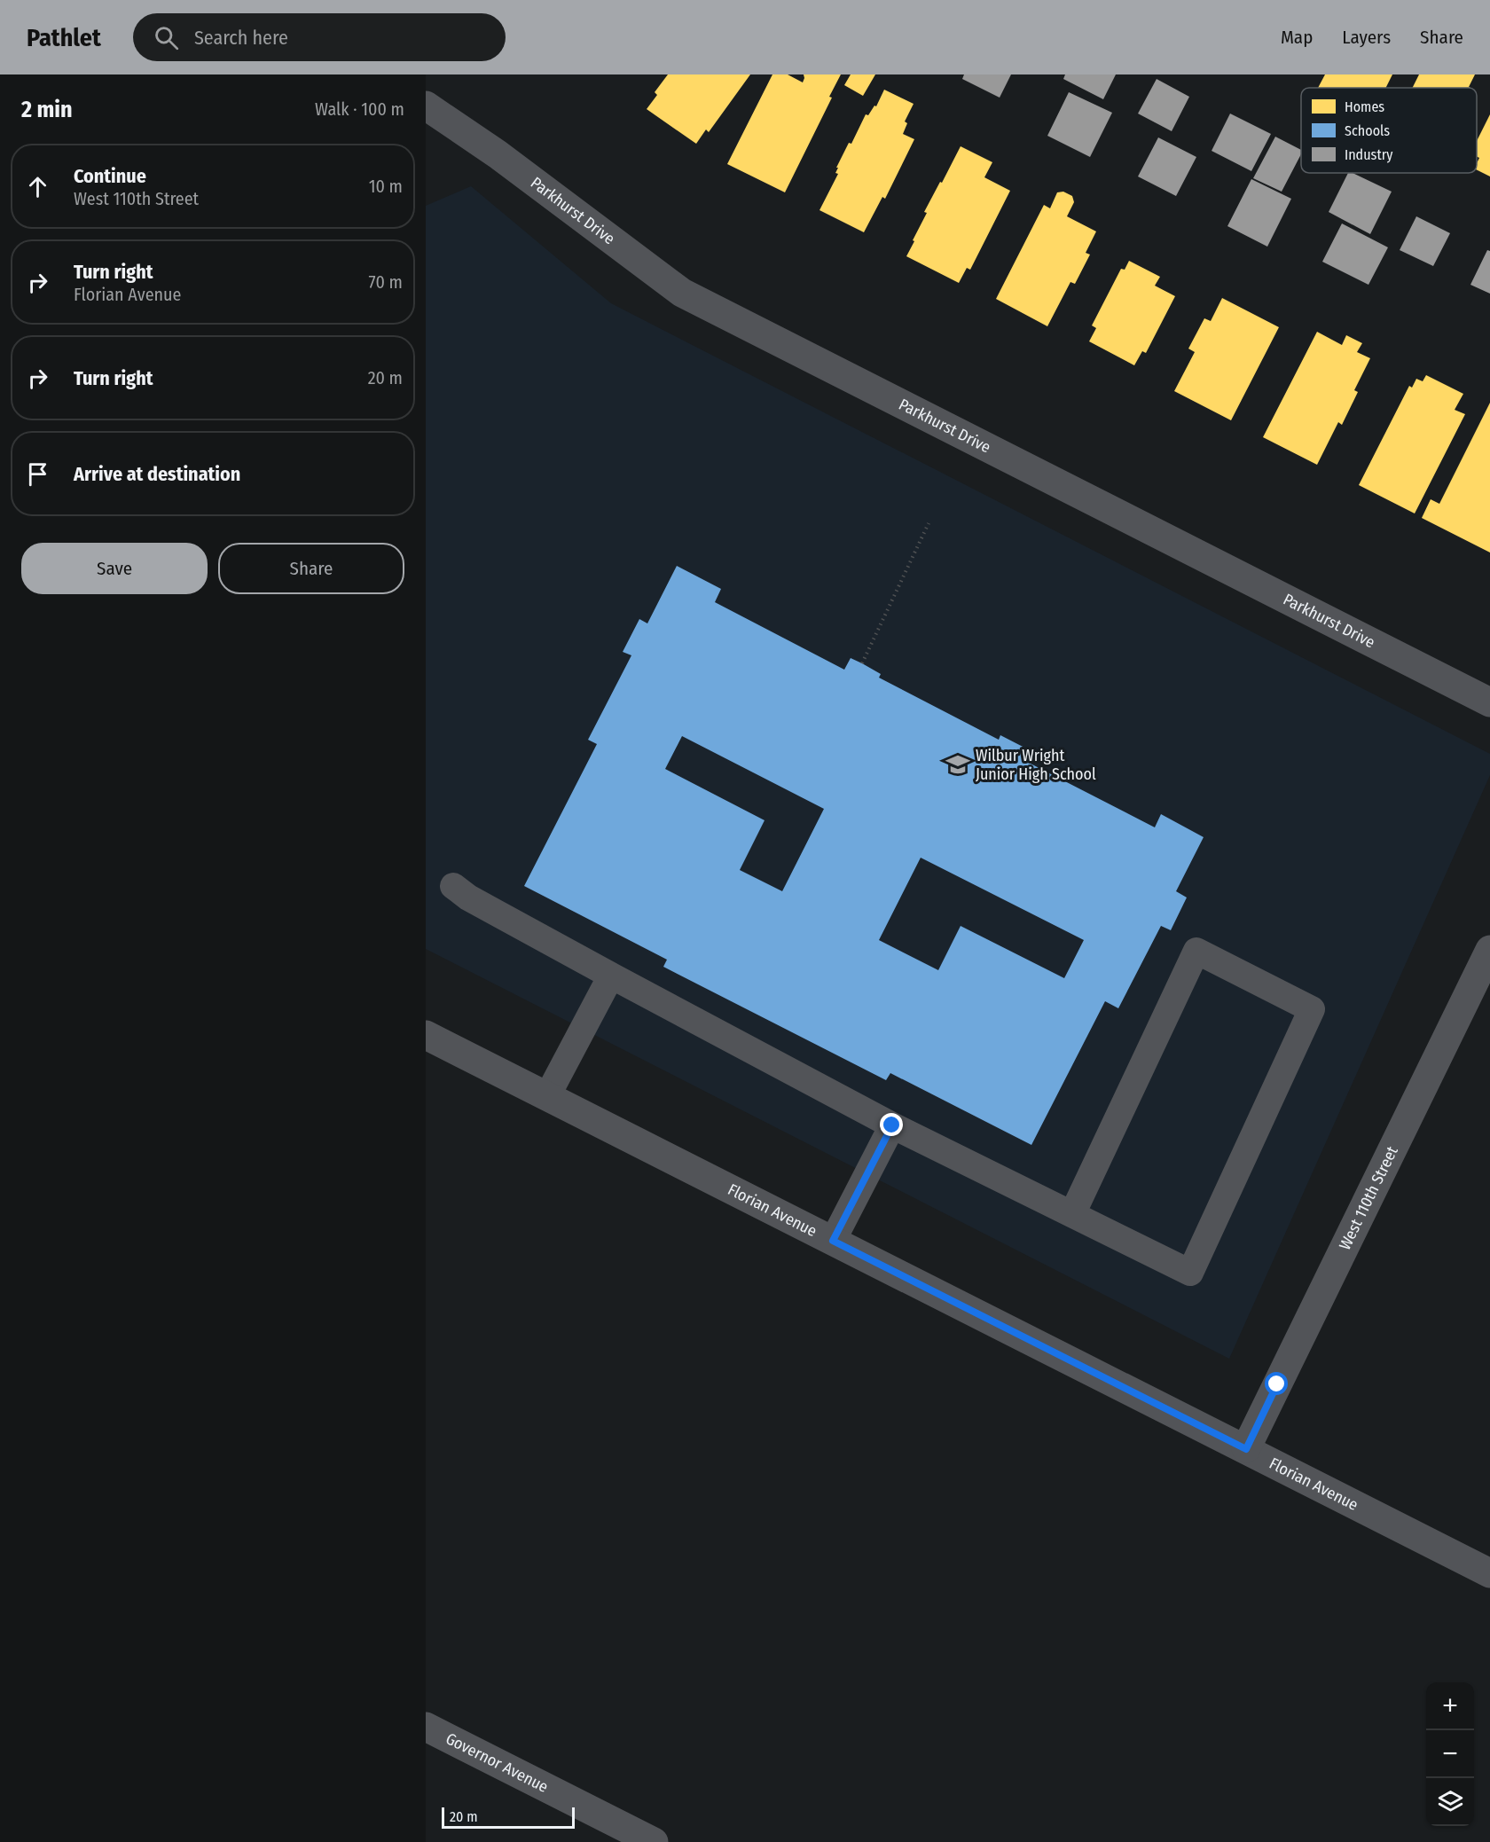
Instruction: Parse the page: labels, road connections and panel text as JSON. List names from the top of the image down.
{
  "streets": {
    "street": [
      "Parkhurst Drive",
      "West 110th Street",
      "Florian Avenue",
      "Governor Avenue"
    ]
  },
  "crossings": [
    ["West 110th Street", "Florian Avenue"]
  ],
  "places": {
    "school or university": ["Wilbur Wright Junior High School"]
  },
  "legend": ["Homes", "Schools", "Industry"],
  "scale_bar": "20 m",
  "page": {
    "header": "Pathlet",
    "search": "Search here",
    "nav": ["Map", "Layers", "Share"],
    "heading": ["2 min", "Walk · 100 m"],
    "list": [
      ["Continue", "West 110th Street", "10 m"],
      ["Turn right", "Florian Avenue", "70 m"],
      ["Turn right", "20 m"],
      "Arrive at destination"
    ],
    "buttons": ["Save", "Share"],
    "map_buttons": ["+", "−"],
    "scale": "20 m"
  }
}
